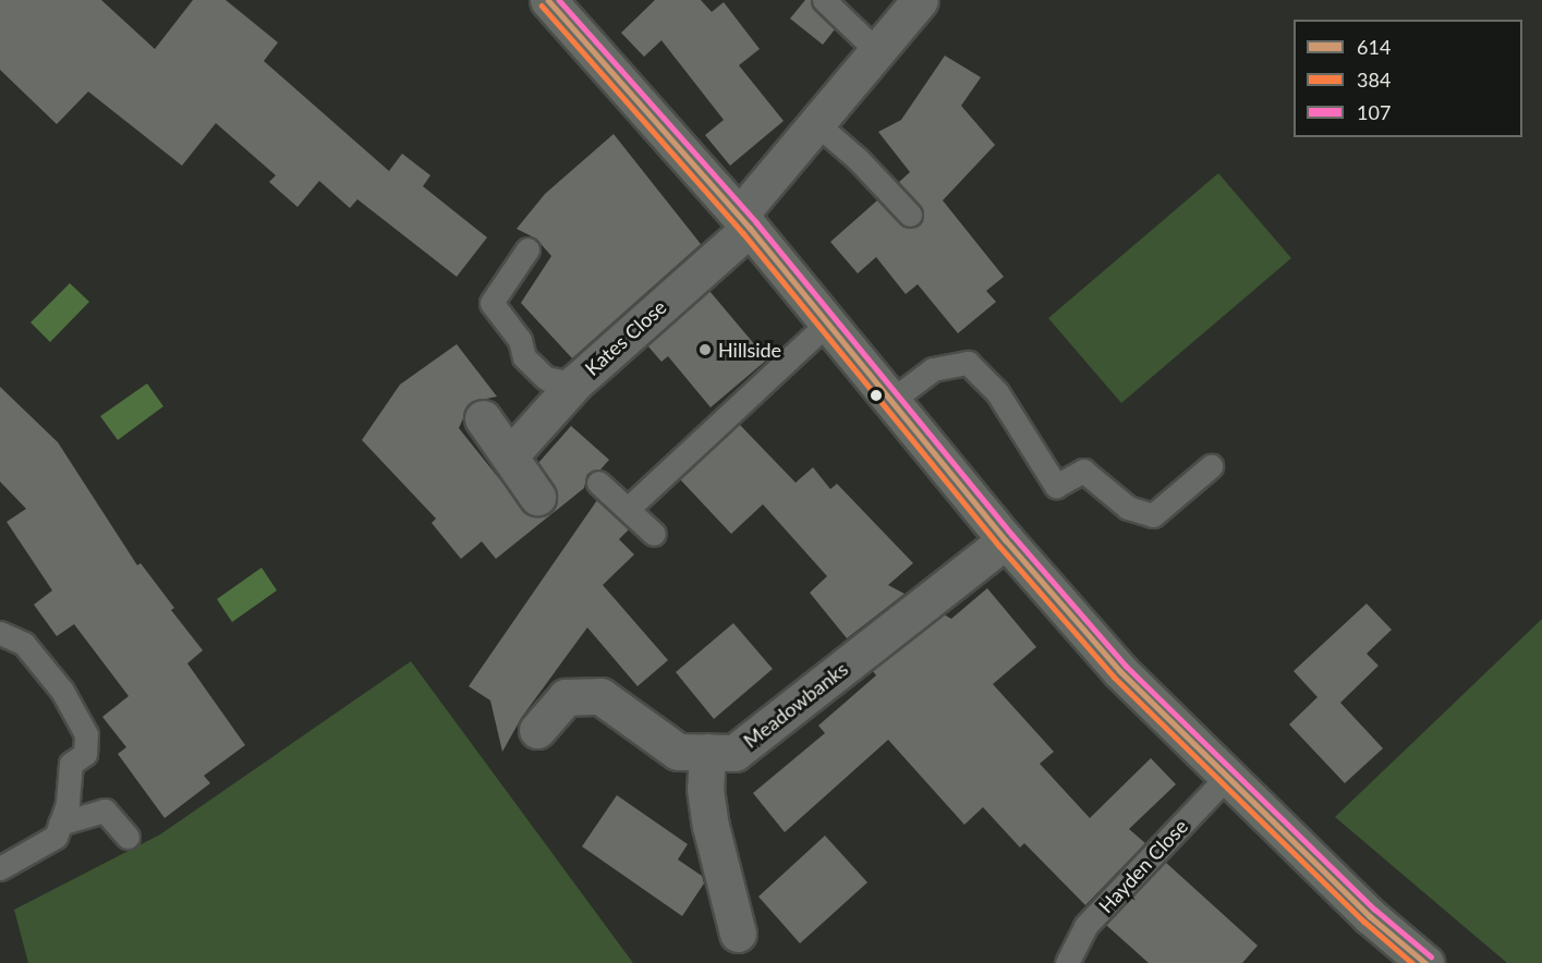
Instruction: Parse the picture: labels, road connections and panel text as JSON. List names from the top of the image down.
{
  "streets": {
    "street": ["Kates Close", "Meadowbanks"],
    "lane": ["Hayden Close"]
  },
  "places": ["Hillside"],
  "lines": ["transit line 614", "transit line 107", "transit line 384"],
  "legend": ["614", "384", "107"]
}
